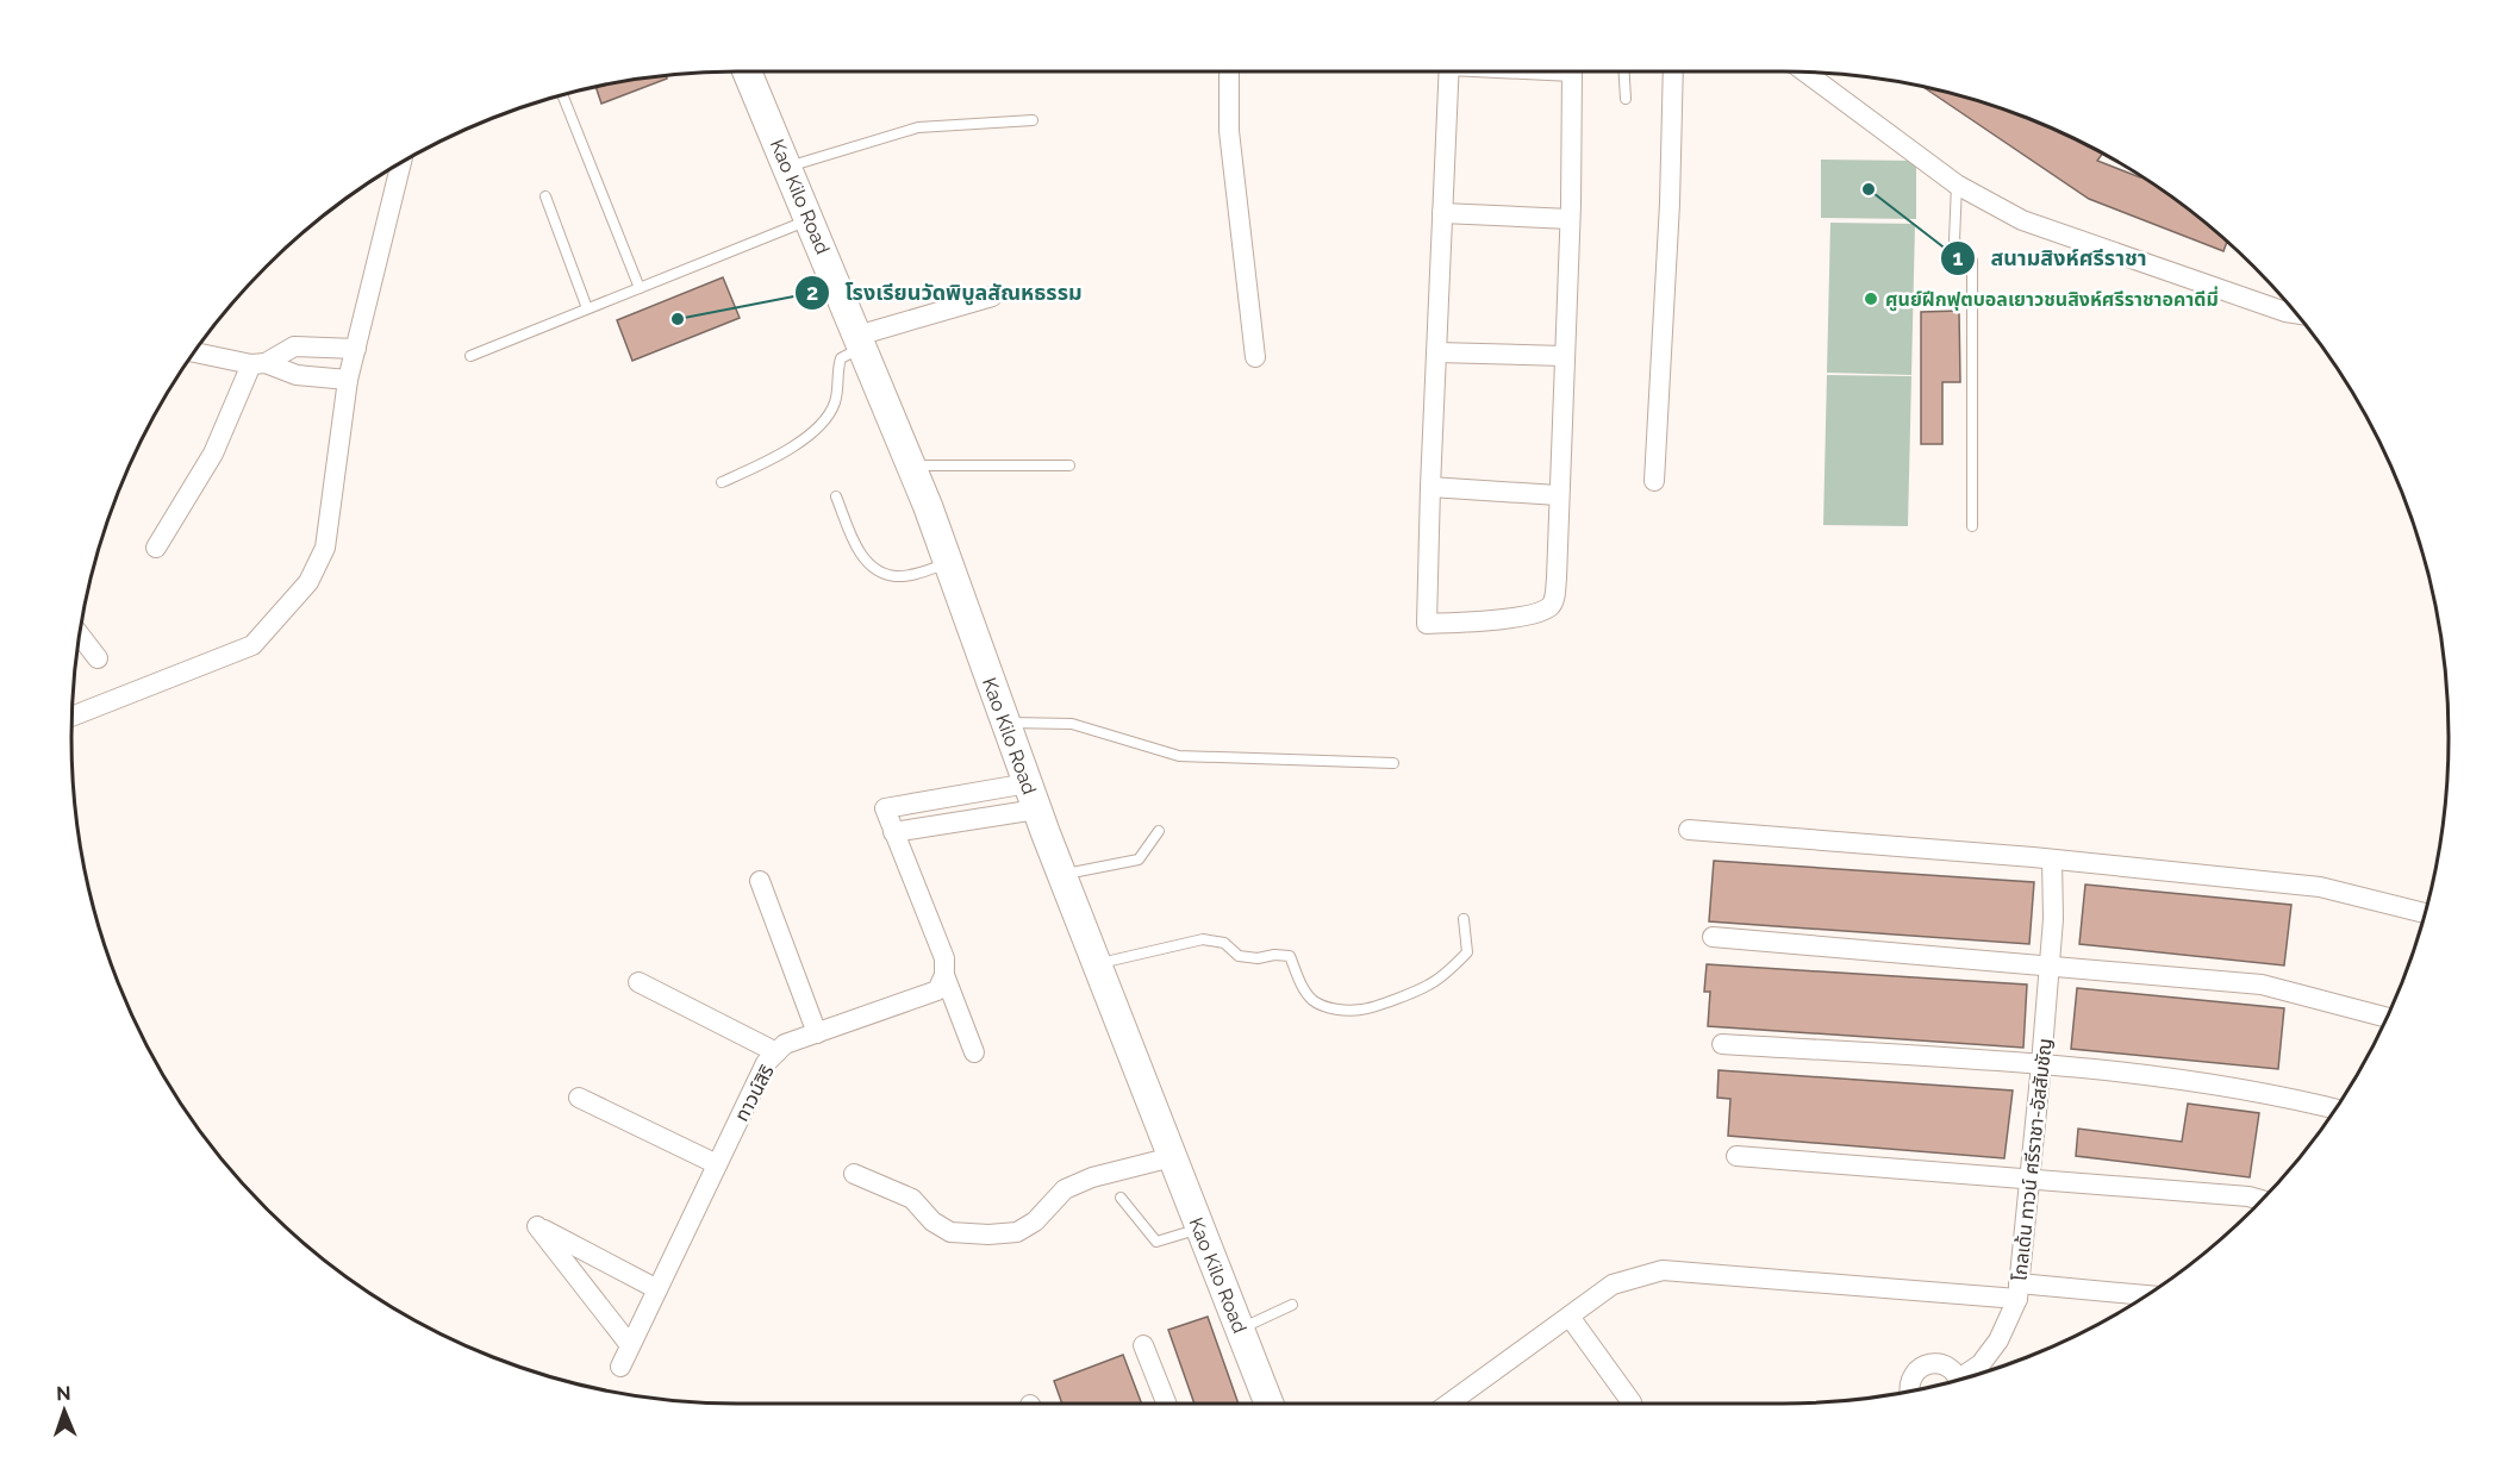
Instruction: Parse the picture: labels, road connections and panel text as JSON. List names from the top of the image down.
{
  "streets": {
    "main road": ["Kao Kilo Road"],
    "street": ["ทาวน์สิริ", "โกลเด้น ทาวน์ ศรีราชา-อัสสัมชัญ"]
  },
  "places": ["สนามสิงห์ศรีราชา", "ศูนย์ฝีกฟุตบอลเยาวชนสิงห์ศรีราชาอคาดีมี่", "โรงเรียนวัดพิบูลสัณหธรรม"],
  "north": "top"
}
